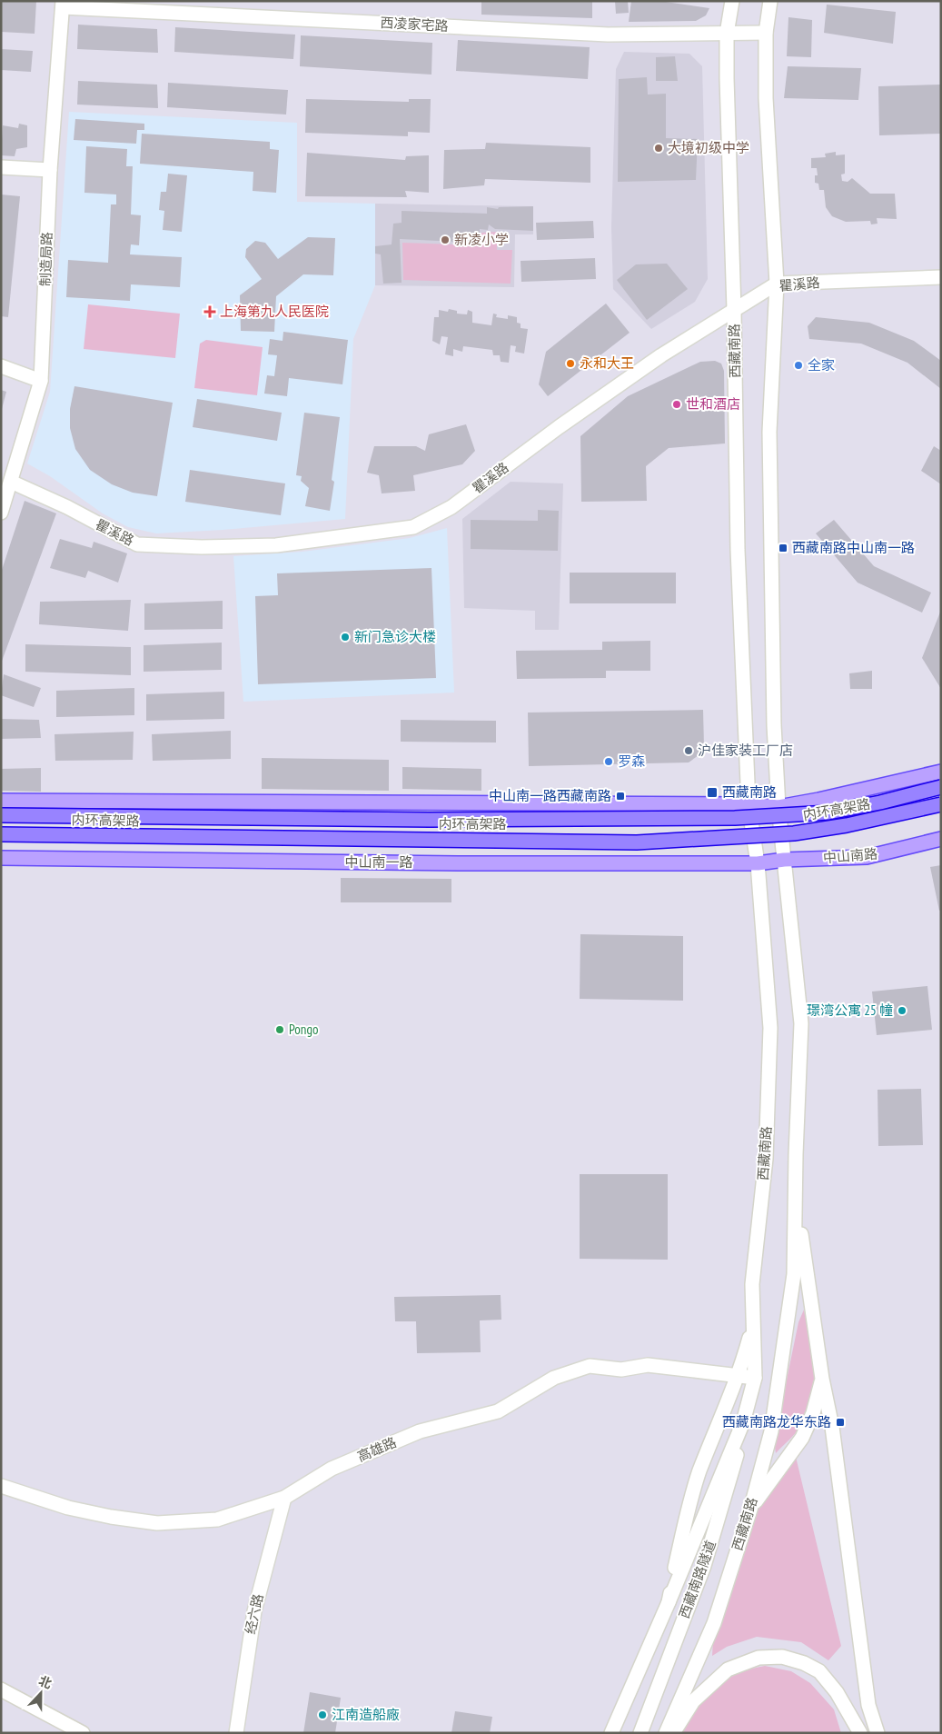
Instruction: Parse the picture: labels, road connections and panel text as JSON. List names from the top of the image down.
{
  "streets": {
    "highway": ["内环高架路"],
    "main road": [
      "西凌家宅路",
      "制造局路",
      "瞿溪路",
      "西藏南路",
      "中山南路",
      "中山南一路",
      "高雄路",
      "西藏南路隧道",
      "经六路"
    ]
  },
  "crossings": [
    ["西凌家宅路", "制造局路"],
    ["西凌家宅路", "西藏南路"],
    ["制造局路", "瞿溪路"],
    ["瞿溪路", "西藏南路"],
    ["西藏南路", "中山南路"],
    ["西藏南路", "中山南一路"],
    ["西藏南路", "高雄路"],
    ["西藏南路", "西藏南路隧道"],
    ["中山南路", "中山南一路"],
    ["高雄路", "经六路"]
  ],
  "places": {
    "other": [
      "大境初级中学",
      "新凌小学",
      "永和大王",
      "全家",
      "世和酒店",
      "新门急诊大楼",
      "沪佳家装工厂店",
      "罗森",
      "璟湾公寓 25 幢",
      "Pongo",
      "江南造船廠"
    ],
    "health": ["上海第九人民医院"],
    "transit": [
      "西藏南路中山南一路",
      "西藏南路",
      "中山南一路西藏南路",
      "西藏南路龙华东路"
    ]
  },
  "north": "top"
}
